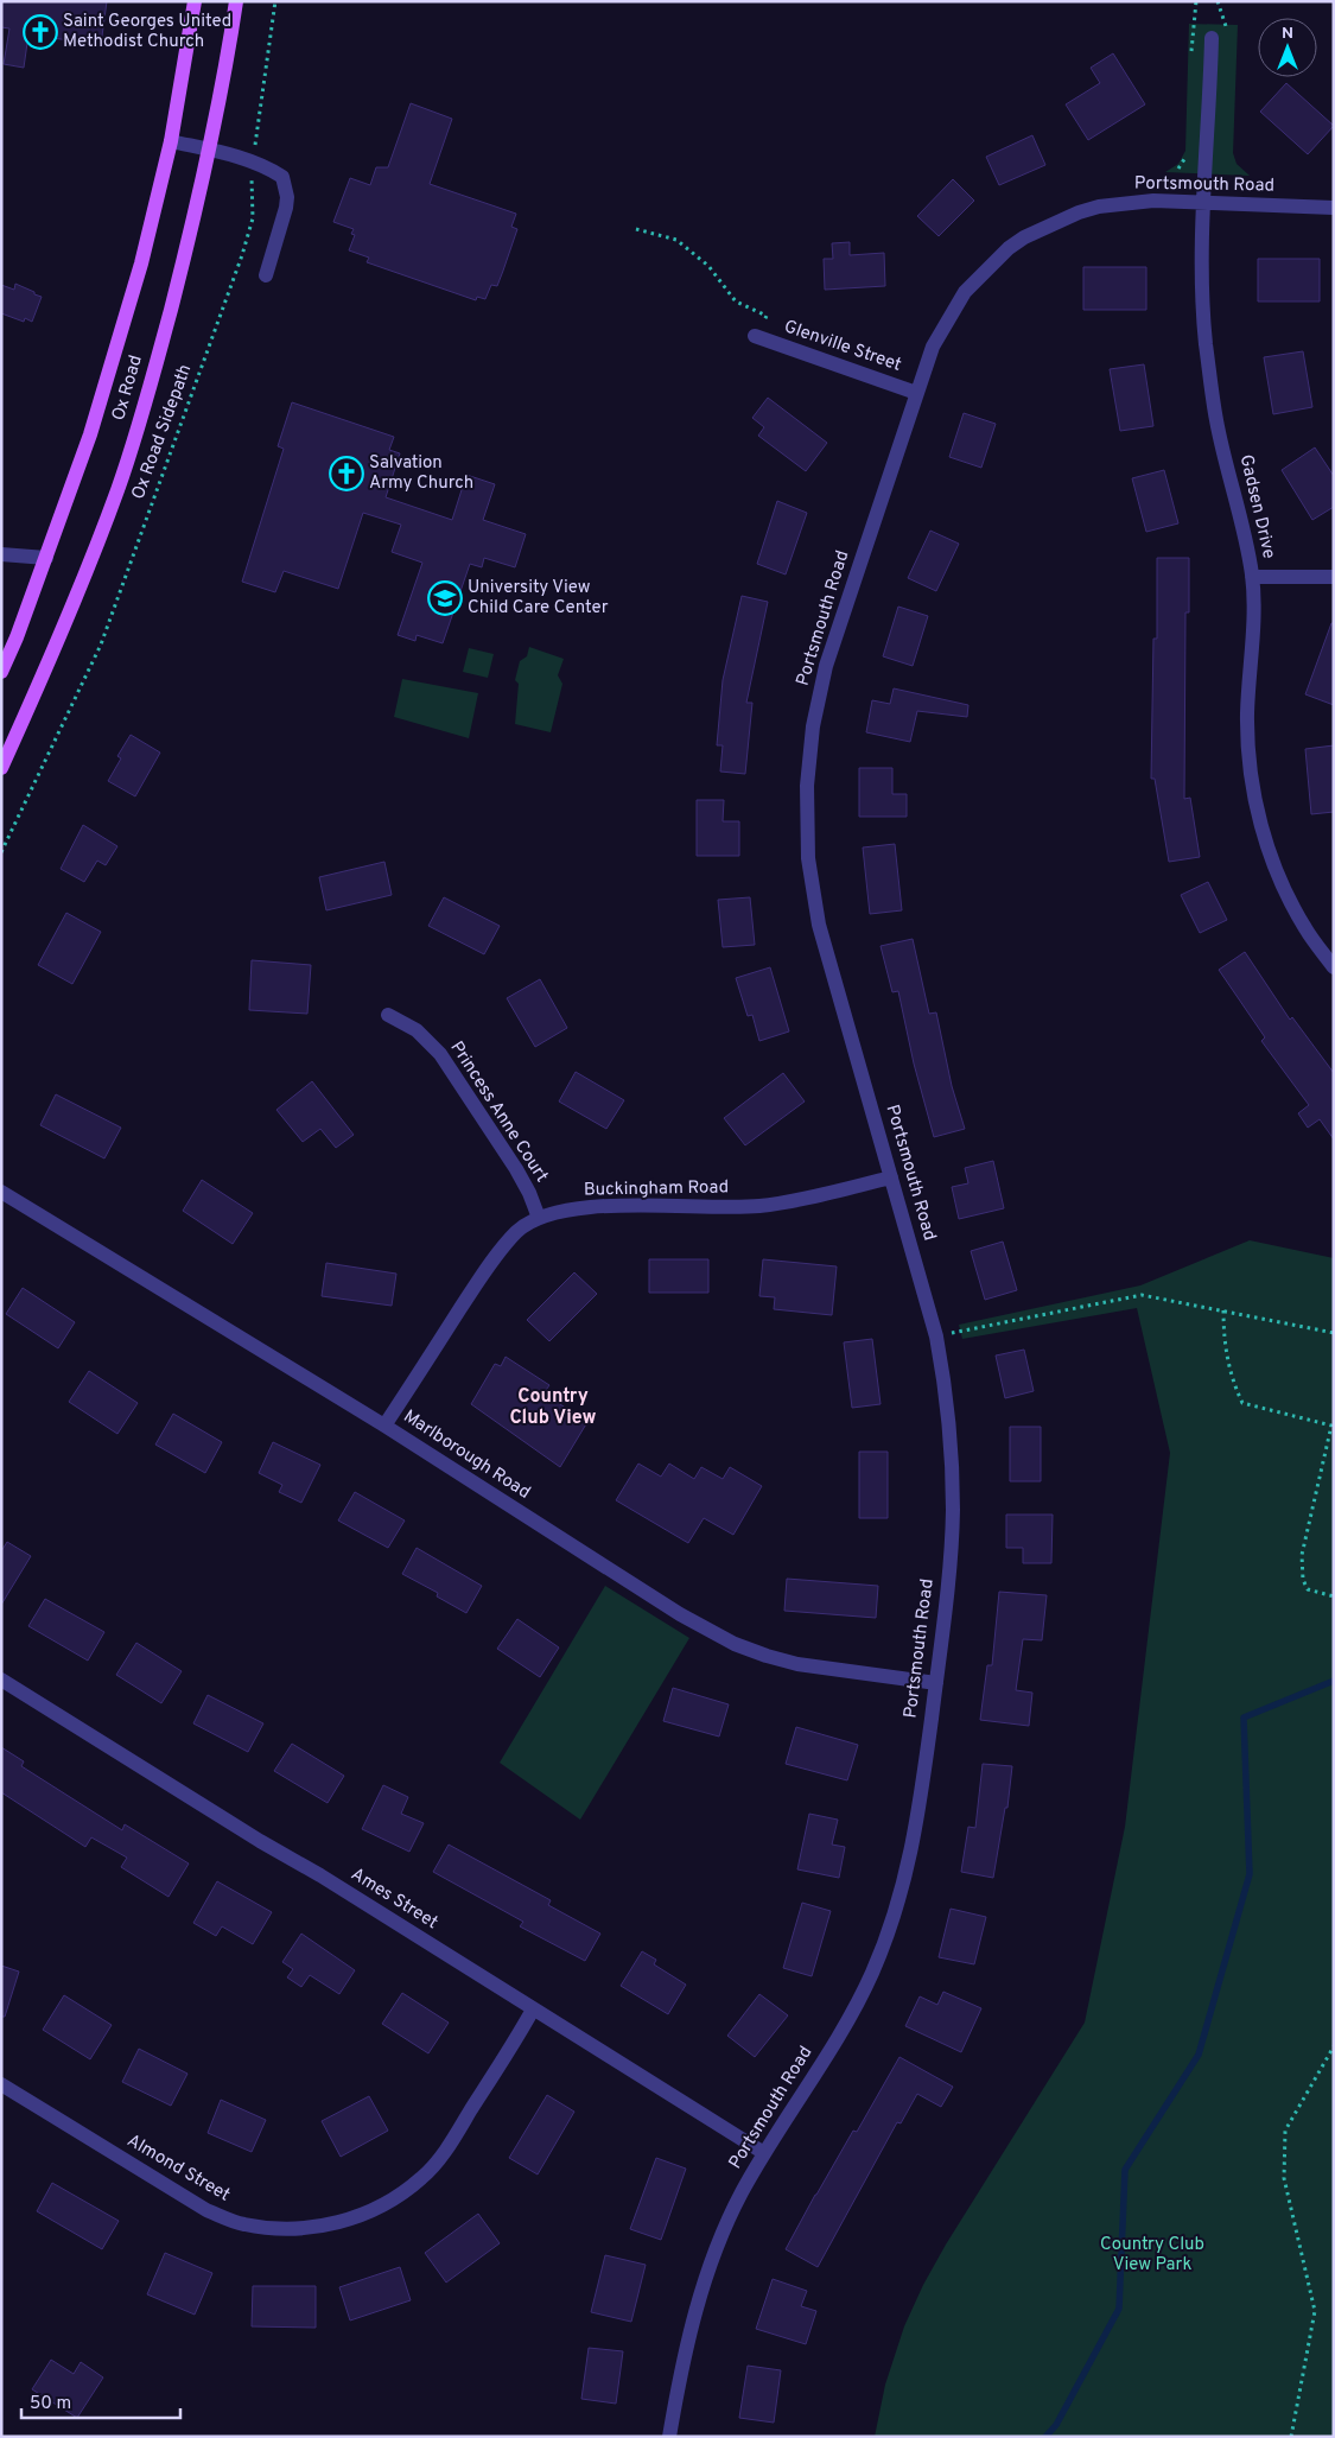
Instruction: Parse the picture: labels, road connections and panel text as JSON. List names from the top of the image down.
{
  "streets": {
    "main road": ["Ox Road"],
    "street": [
      "Portsmouth Road",
      "Glenville Street",
      "Gadsen Drive",
      "Princess Anne Court",
      "Buckingham Road",
      "Marlborough Road",
      "Ames Street",
      "Almond Street"
    ],
    "path": ["Ox Road Sidepath"]
  },
  "crossings": [
    ["Portsmouth Road", "Glenville Street"],
    ["Portsmouth Road", "Gadsen Drive"],
    ["Portsmouth Road", "Buckingham Road"],
    ["Portsmouth Road", "Marlborough Road"],
    ["Portsmouth Road", "Ames Street"],
    ["Princess Anne Court", "Buckingham Road"],
    ["Buckingham Road", "Marlborough Road"],
    ["Ames Street", "Almond Street"]
  ],
  "districts": ["Country Club View"],
  "parks": ["Country Club View Park"],
  "places": {
    "church": ["Saint Georges United Methodist Church", "Salvation Army Church"],
    "school or university": ["University View Child Care Center"]
  },
  "scale_bar": "50 m",
  "north": "top"
}
